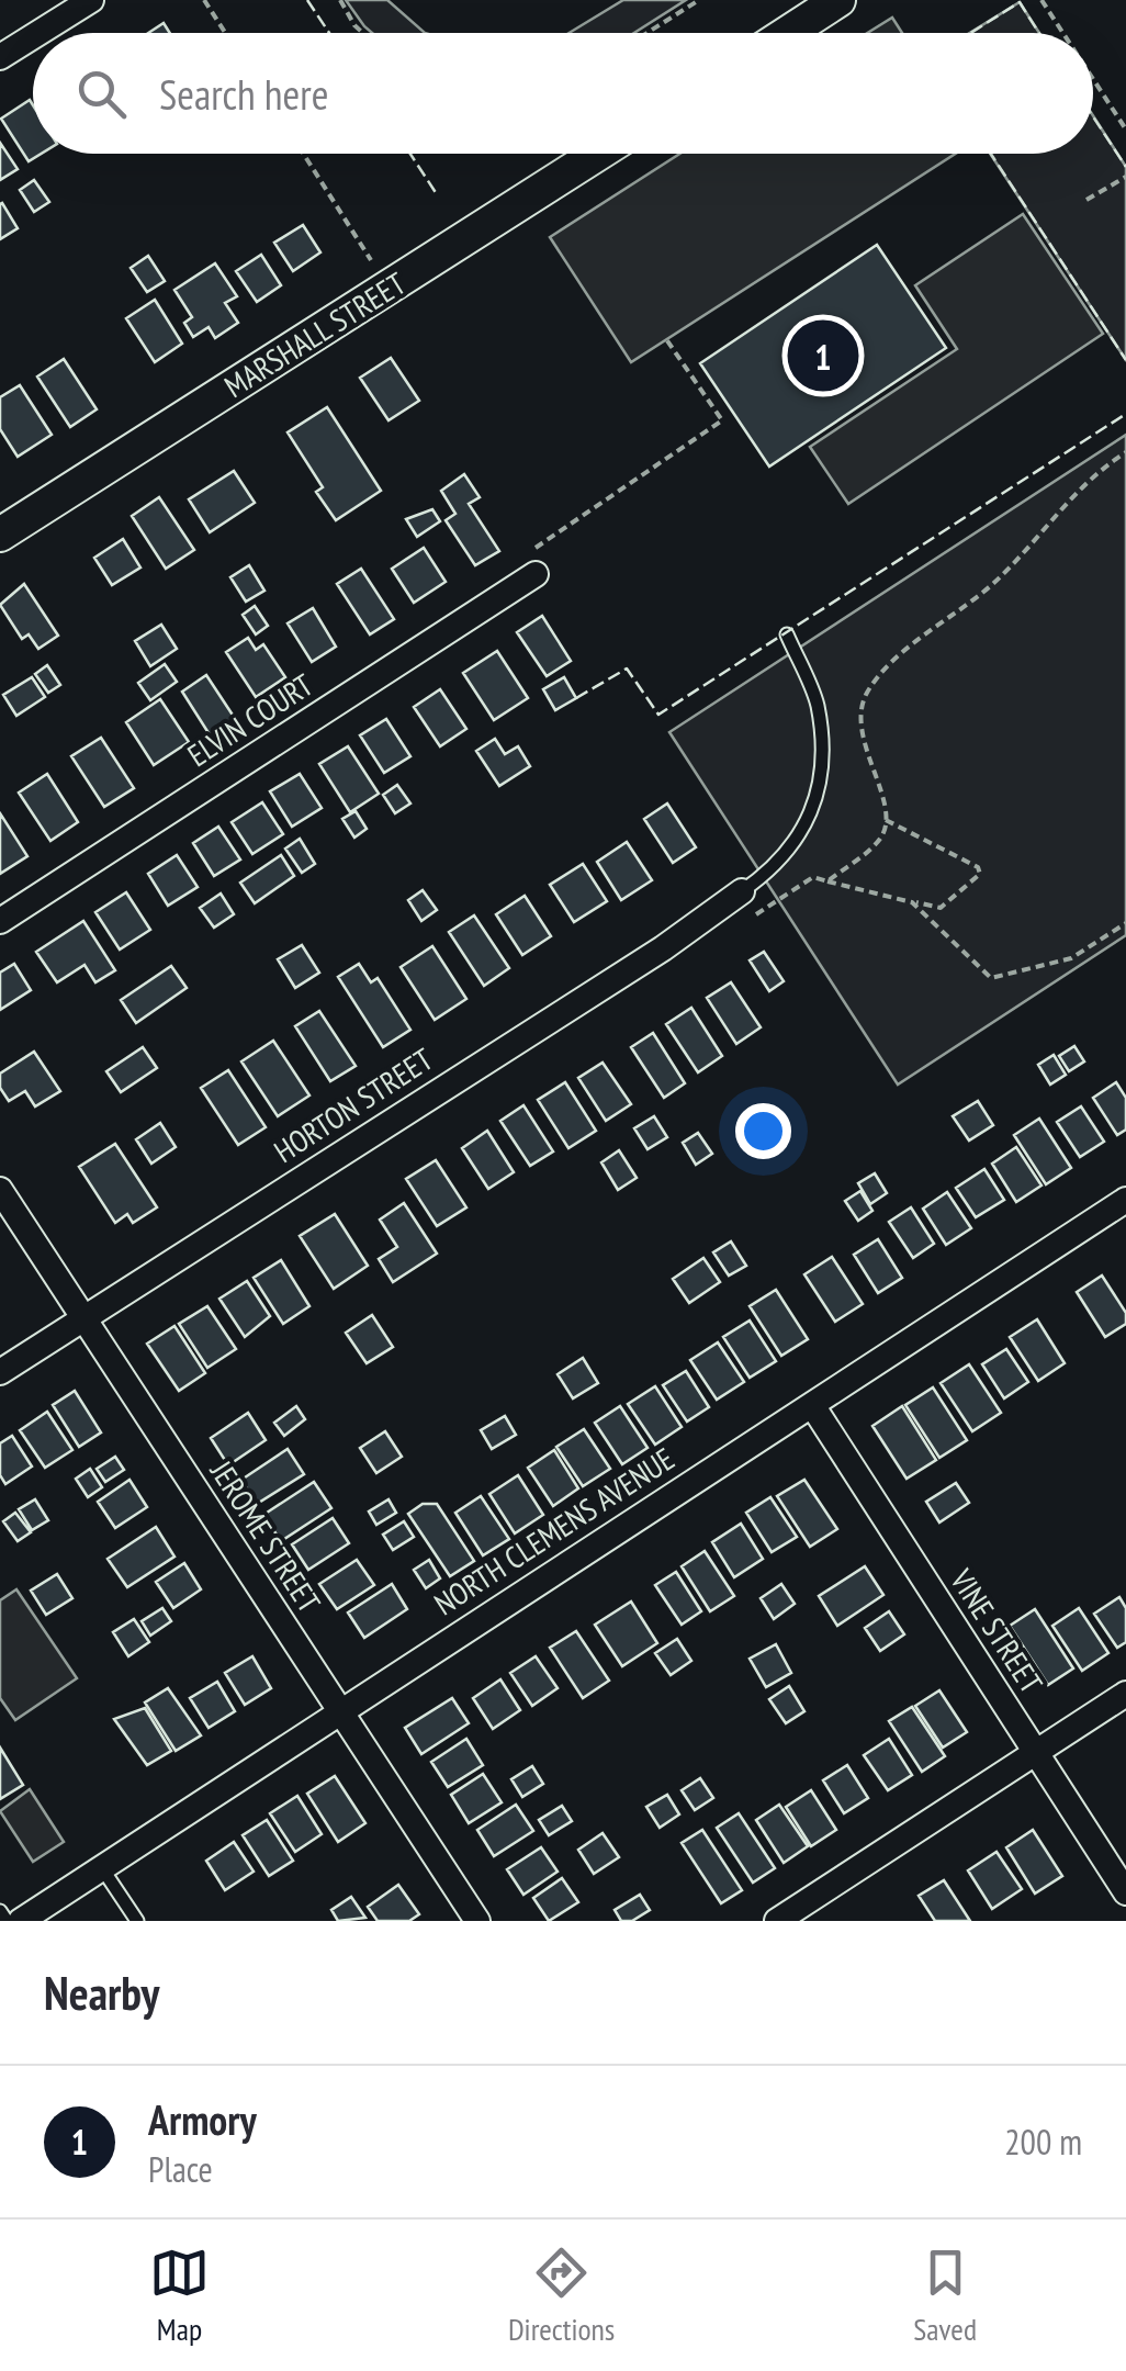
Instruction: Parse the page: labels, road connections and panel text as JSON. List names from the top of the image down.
{
  "streets": {
    "street": [
      "MARSHALL STREET",
      "ELVIN COURT",
      "HORTON STREET",
      "NORTH CLEMENS AVENUE",
      "JEROME STREET",
      "VINE STREET"
    ]
  },
  "crossings": [
    ["HORTON STREET", "JEROME STREET"],
    ["NORTH CLEMENS AVENUE", "JEROME STREET"],
    ["NORTH CLEMENS AVENUE", "VINE STREET"]
  ],
  "page": {
    "search": "Search here",
    "pins": "1",
    "heading": "Nearby",
    "list": [
      {
        "mark": "1",
        "name": "Armory",
        "note": "Place",
        "value": "200 m"
      }
    ],
    "nav": ["Map", "Directions", "Saved"]
  }
}
